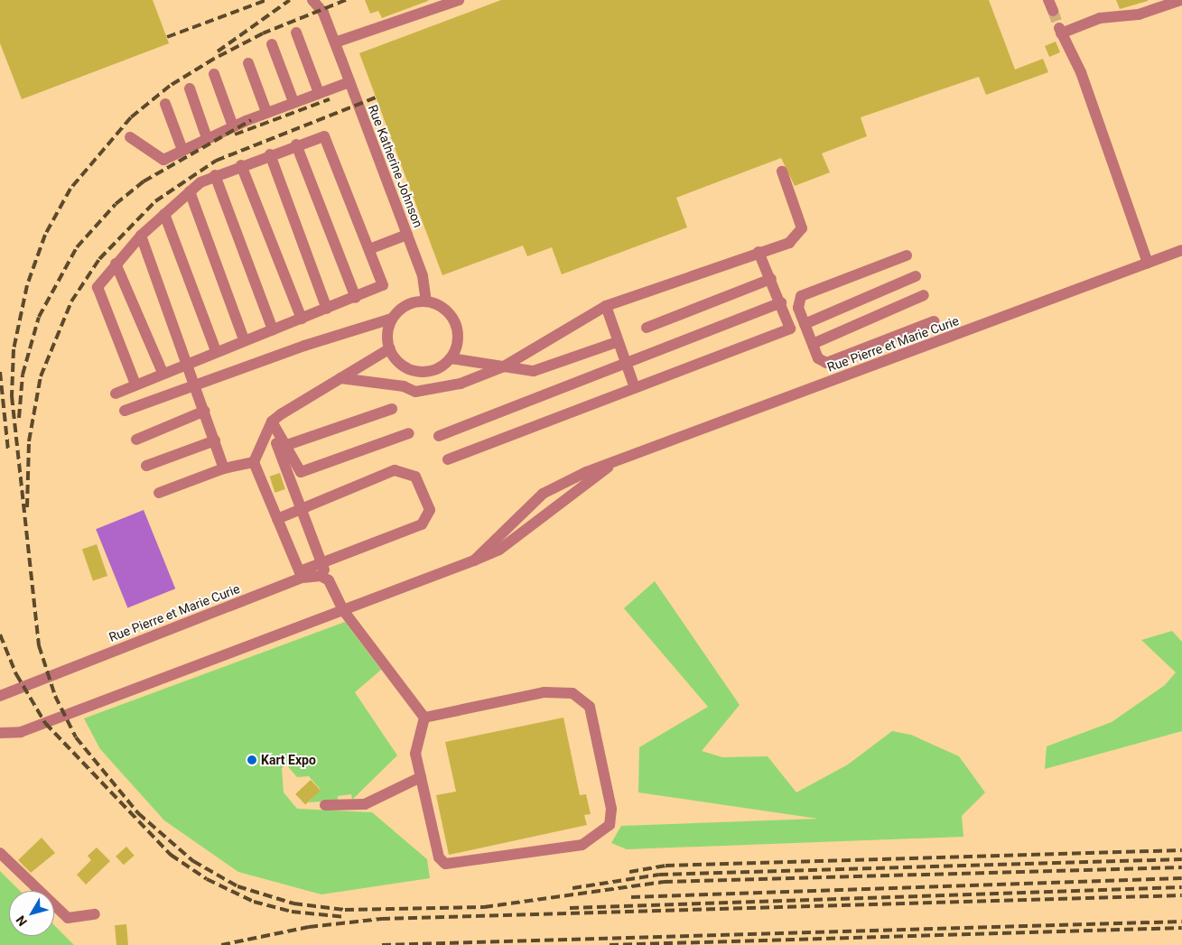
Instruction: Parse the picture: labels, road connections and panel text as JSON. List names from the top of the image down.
{
  "streets": {
    "street": ["Rue Katherine Johnson", "Rue Pierre et Marie Curie"]
  },
  "places": ["Kart Expo"],
  "north": "bottom left"
}
